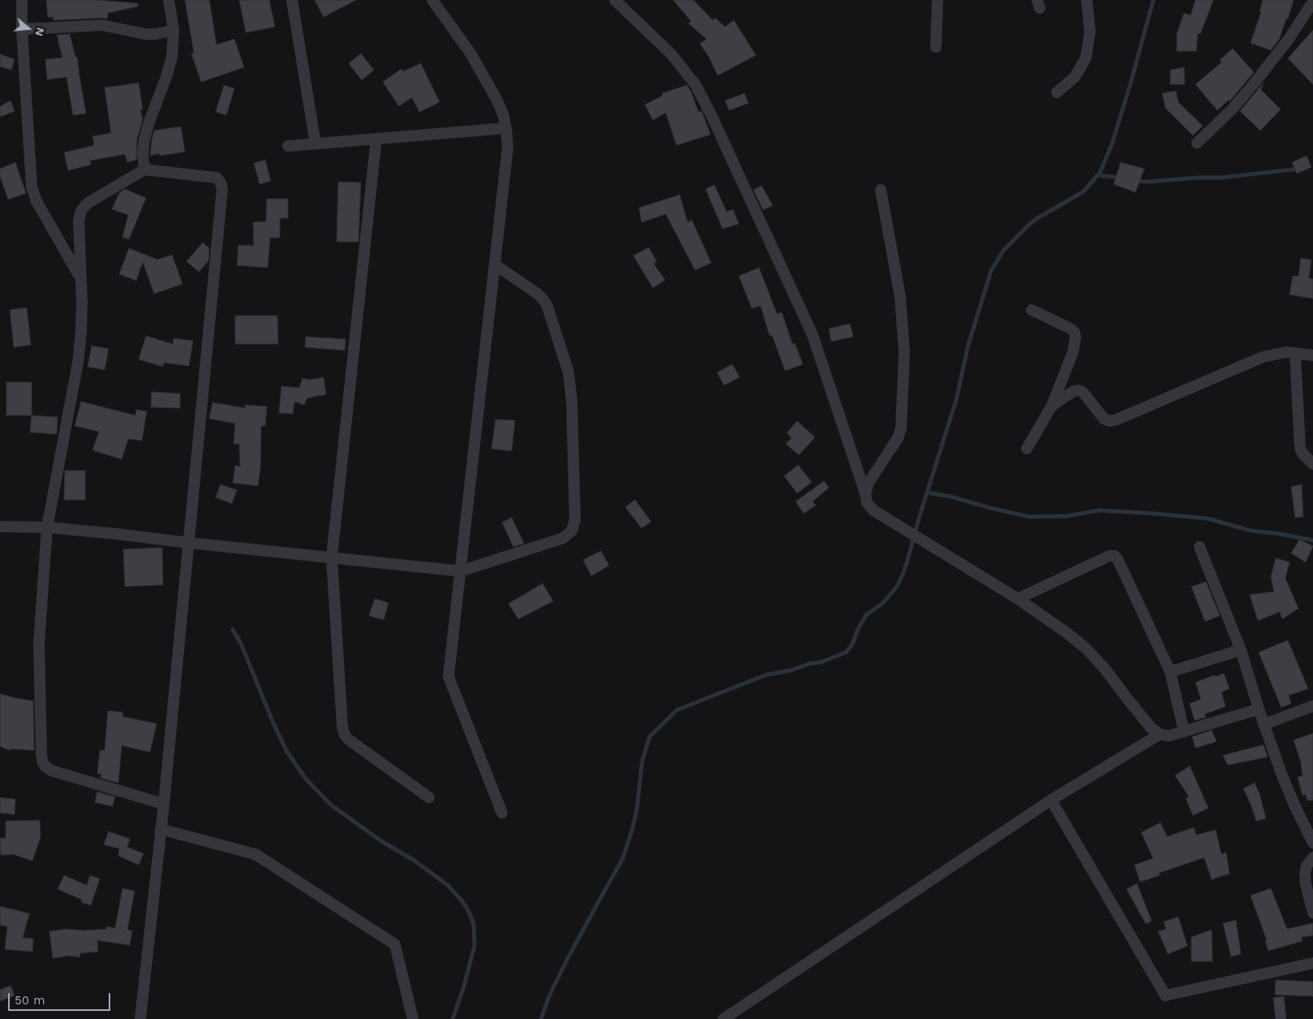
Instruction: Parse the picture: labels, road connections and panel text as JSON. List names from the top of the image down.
{
  "scale_bar": "50 m",
  "north": "right"
}
